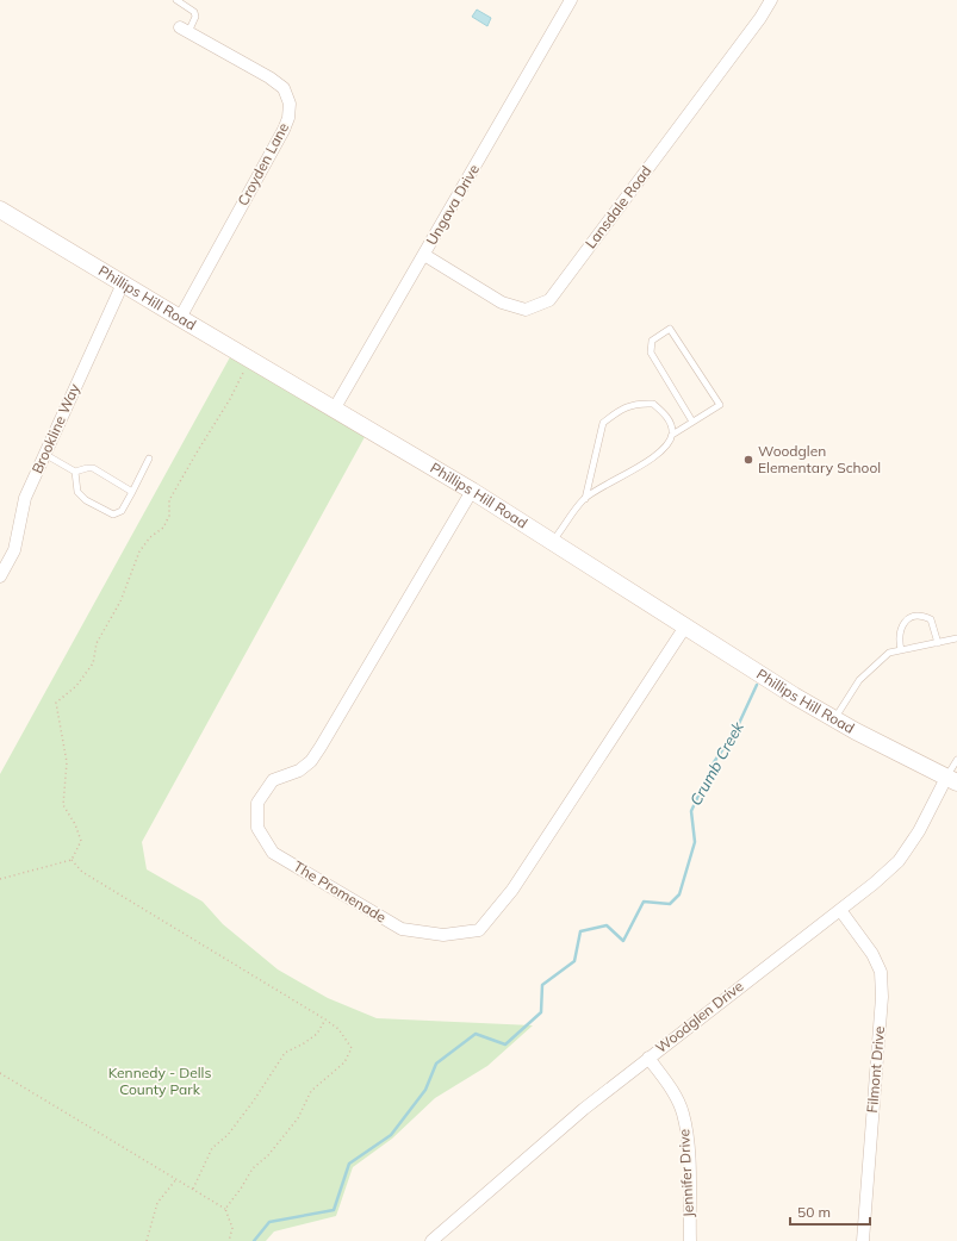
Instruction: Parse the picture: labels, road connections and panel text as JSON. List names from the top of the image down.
{
  "streets": {
    "street": [
      "Croyden Lane",
      "Ungava Drive",
      "Lansdale Road",
      "Phillips Hill Road",
      "Brookline Way",
      "The Promenade",
      "Woodglen Drive",
      "Filmont Drive",
      "Jennifer Drive"
    ]
  },
  "crossings": [
    ["Croyden Lane", "Phillips Hill Road"],
    ["Ungava Drive", "Lansdale Road"],
    ["Ungava Drive", "Phillips Hill Road"],
    ["Phillips Hill Road", "Brookline Way"],
    ["Phillips Hill Road", "The Promenade"],
    ["Phillips Hill Road", "Woodglen Drive"],
    ["Woodglen Drive", "Filmont Drive"],
    ["Woodglen Drive", "Jennifer Drive"]
  ],
  "water": ["Crumb Creek"],
  "parks": ["Kennedy - Dells County Park"],
  "places": ["Woodglen Elementary School"],
  "scale_bar": "50 m"
}
